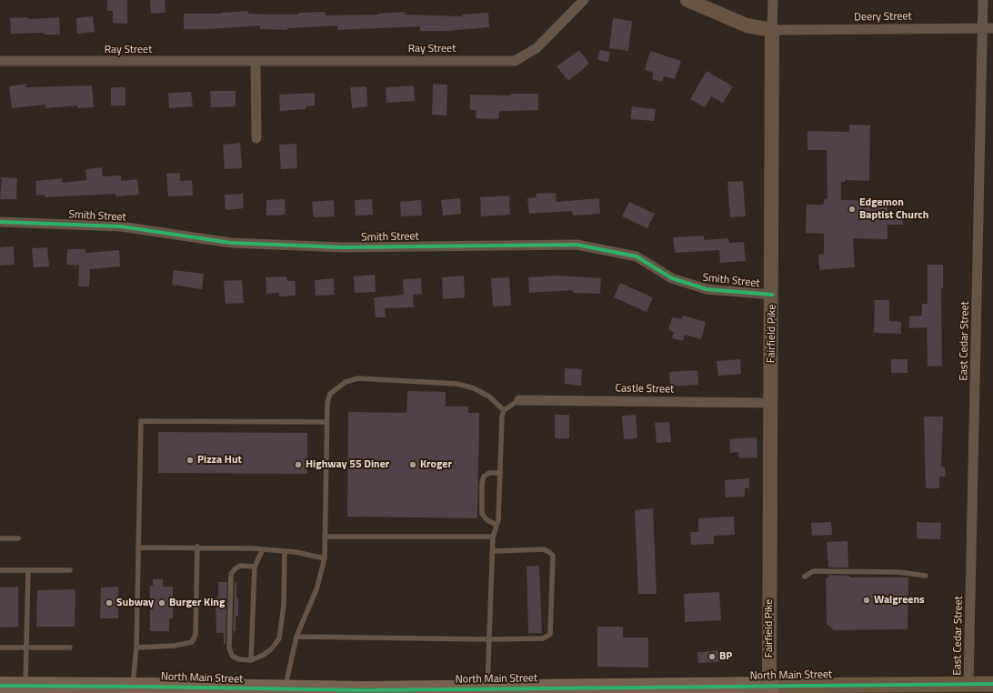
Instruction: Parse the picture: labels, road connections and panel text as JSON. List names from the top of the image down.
{
  "streets": {
    "highway": ["North Main Street"],
    "street": [
      "Deery Street",
      "Ray Street",
      "Smith Street",
      "Fairfield Pike",
      "East Cedar Street",
      "Castle Street"
    ]
  },
  "crossings": [
    ["Deery Street", "Fairfield Pike"],
    ["Deery Street", "East Cedar Street"],
    ["Smith Street", "Fairfield Pike"],
    ["Fairfield Pike", "Castle Street"],
    ["Fairfield Pike", "North Main Street"],
    ["East Cedar Street", "North Main Street"]
  ],
  "places": [
    "Edgemon Baptist Church",
    "Pizza Hut",
    "Highway 55 Diner",
    "Kroger",
    "Walgreens",
    "Subway",
    "Burger King",
    "BP"
  ]
}
